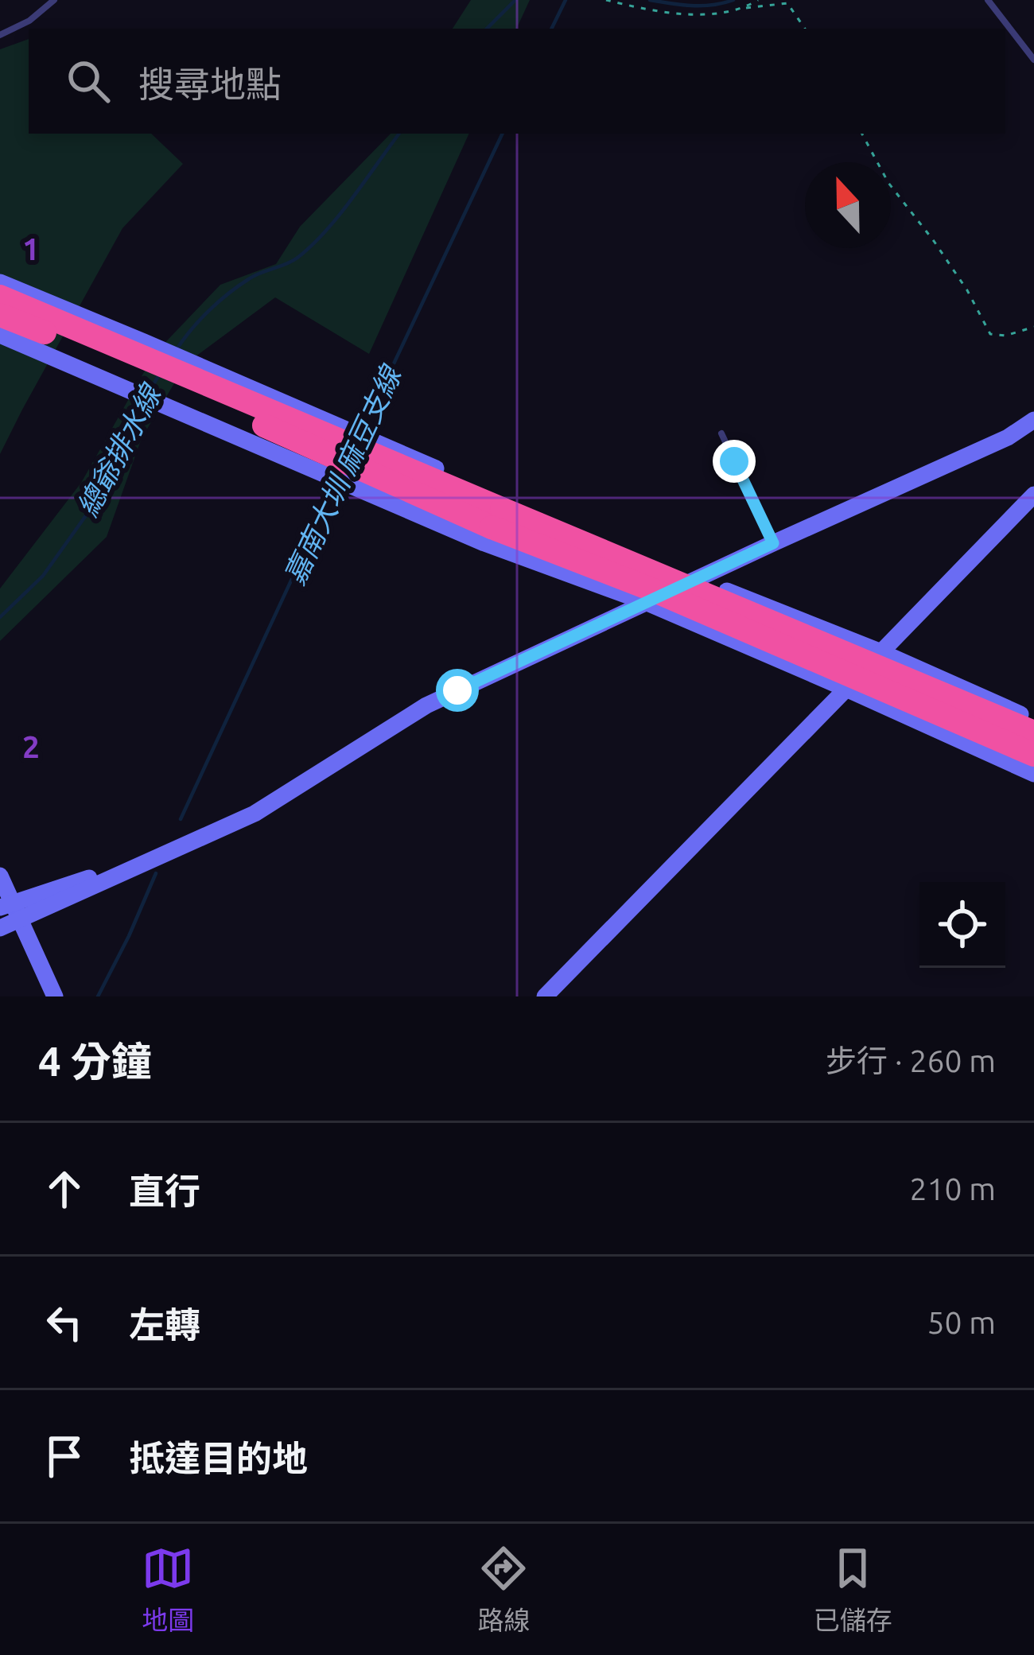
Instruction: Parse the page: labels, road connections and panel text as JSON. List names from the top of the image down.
{
  "water": ["總爺排水線", "嘉南大圳 麻豆支線"],
  "north": "top",
  "page": {
    "search": "搜尋地點",
    "heading": ["4 分鐘", "步行 · 260 m"],
    "list": [
      ["直行", "210 m"],
      ["左轉", "50 m"],
      "抵達目的地"
    ],
    "nav": ["地圖", "路線", "已儲存"]
  },
  "grid": {
    "rows": ["1", "2"]
  }
}
